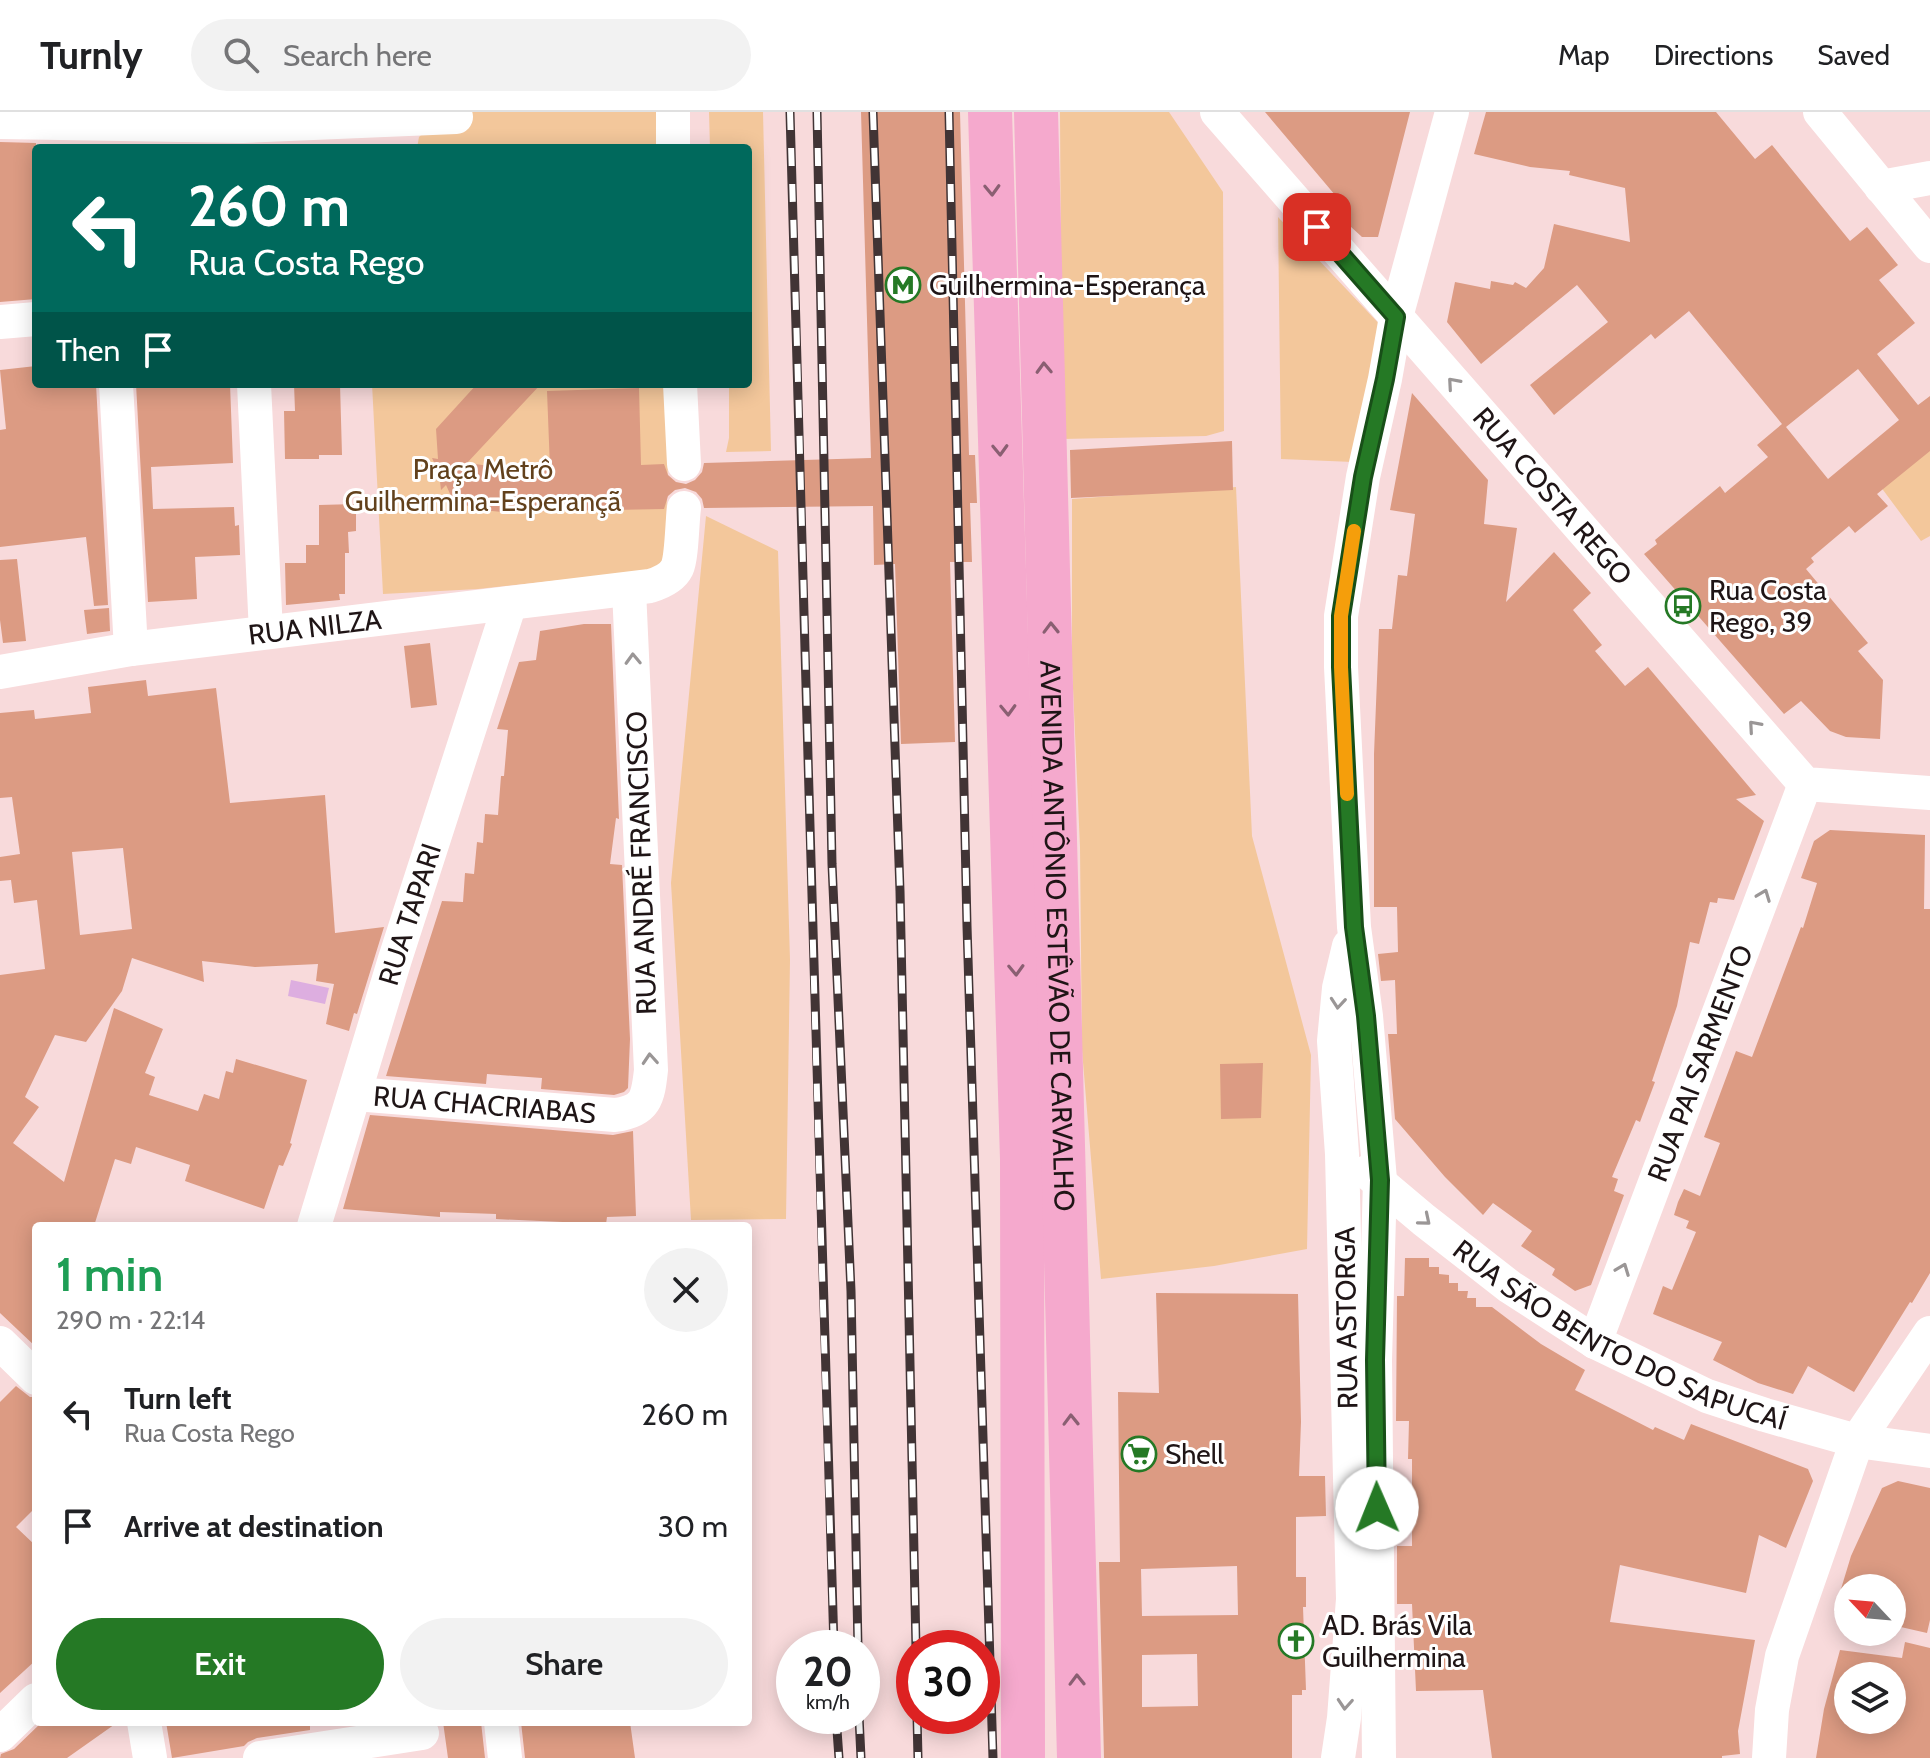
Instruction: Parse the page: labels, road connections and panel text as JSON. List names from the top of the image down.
{
  "streets": {
    "highway": ["AVENIDA ANTÔNIO ESTÊVÃO DE CARVALHO"],
    "street": [
      "RUA COSTA REGO",
      "RUA NILZA",
      "RUA ANDRÉ FRANCISCO",
      "RUA TAPARI",
      "RUA PAI SARMENTO",
      "RUA CHACRIABAS",
      "RUA ASTORGA",
      "RUA SÃO BENTO DO SAPUCAÍ"
    ]
  },
  "crossings": [
    ["RUA COSTA REGO", "RUA PAI SARMENTO"],
    ["RUA COSTA REGO", "RUA ASTORGA"],
    ["RUA NILZA", "RUA ANDRÉ FRANCISCO"],
    ["RUA NILZA", "RUA TAPARI"],
    ["RUA ANDRÉ FRANCISCO", "RUA CHACRIABAS"],
    ["RUA TAPARI", "RUA CHACRIABAS"],
    ["RUA PAI SARMENTO", "RUA SÃO BENTO DO SAPUCAÍ"],
    ["RUA ASTORGA", "RUA SÃO BENTO DO SAPUCAÍ"]
  ],
  "one_way": [
    "RUA COSTA REGO",
    "RUA ANDRÉ FRANCISCO",
    "RUA PAI SARMENTO",
    "RUA SÃO BENTO DO SAPUCAÍ"
  ],
  "parks": ["Praça Metrô Guilhermina-Esperançã"],
  "places": {
    "metro station": ["Guilhermina-Esperança"],
    "bus stop": ["Rua Costa Rego, 39"],
    "supermarket": ["Shell"],
    "church": ["AD. Brás Vila Guilhermina"]
  },
  "north": "top left",
  "page": {
    "header": "Turnly",
    "search": "Search here",
    "nav": ["Map", "Directions", "Saved"],
    "turn": ["260 m", "Rua Costa Rego"],
    "then": "Then",
    "heading": ["1 min", "290 m · 22:14"],
    "list": [
      {
        "name": "Turn left",
        "note": "Rua Costa Rego",
        "value": "260 m"
      },
      {
        "name": "Arrive at destination",
        "value": "30 m"
      }
    ],
    "buttons": ["Exit", "Share"],
    "speed": "20 km/h",
    "limit": "30"
  }
}
